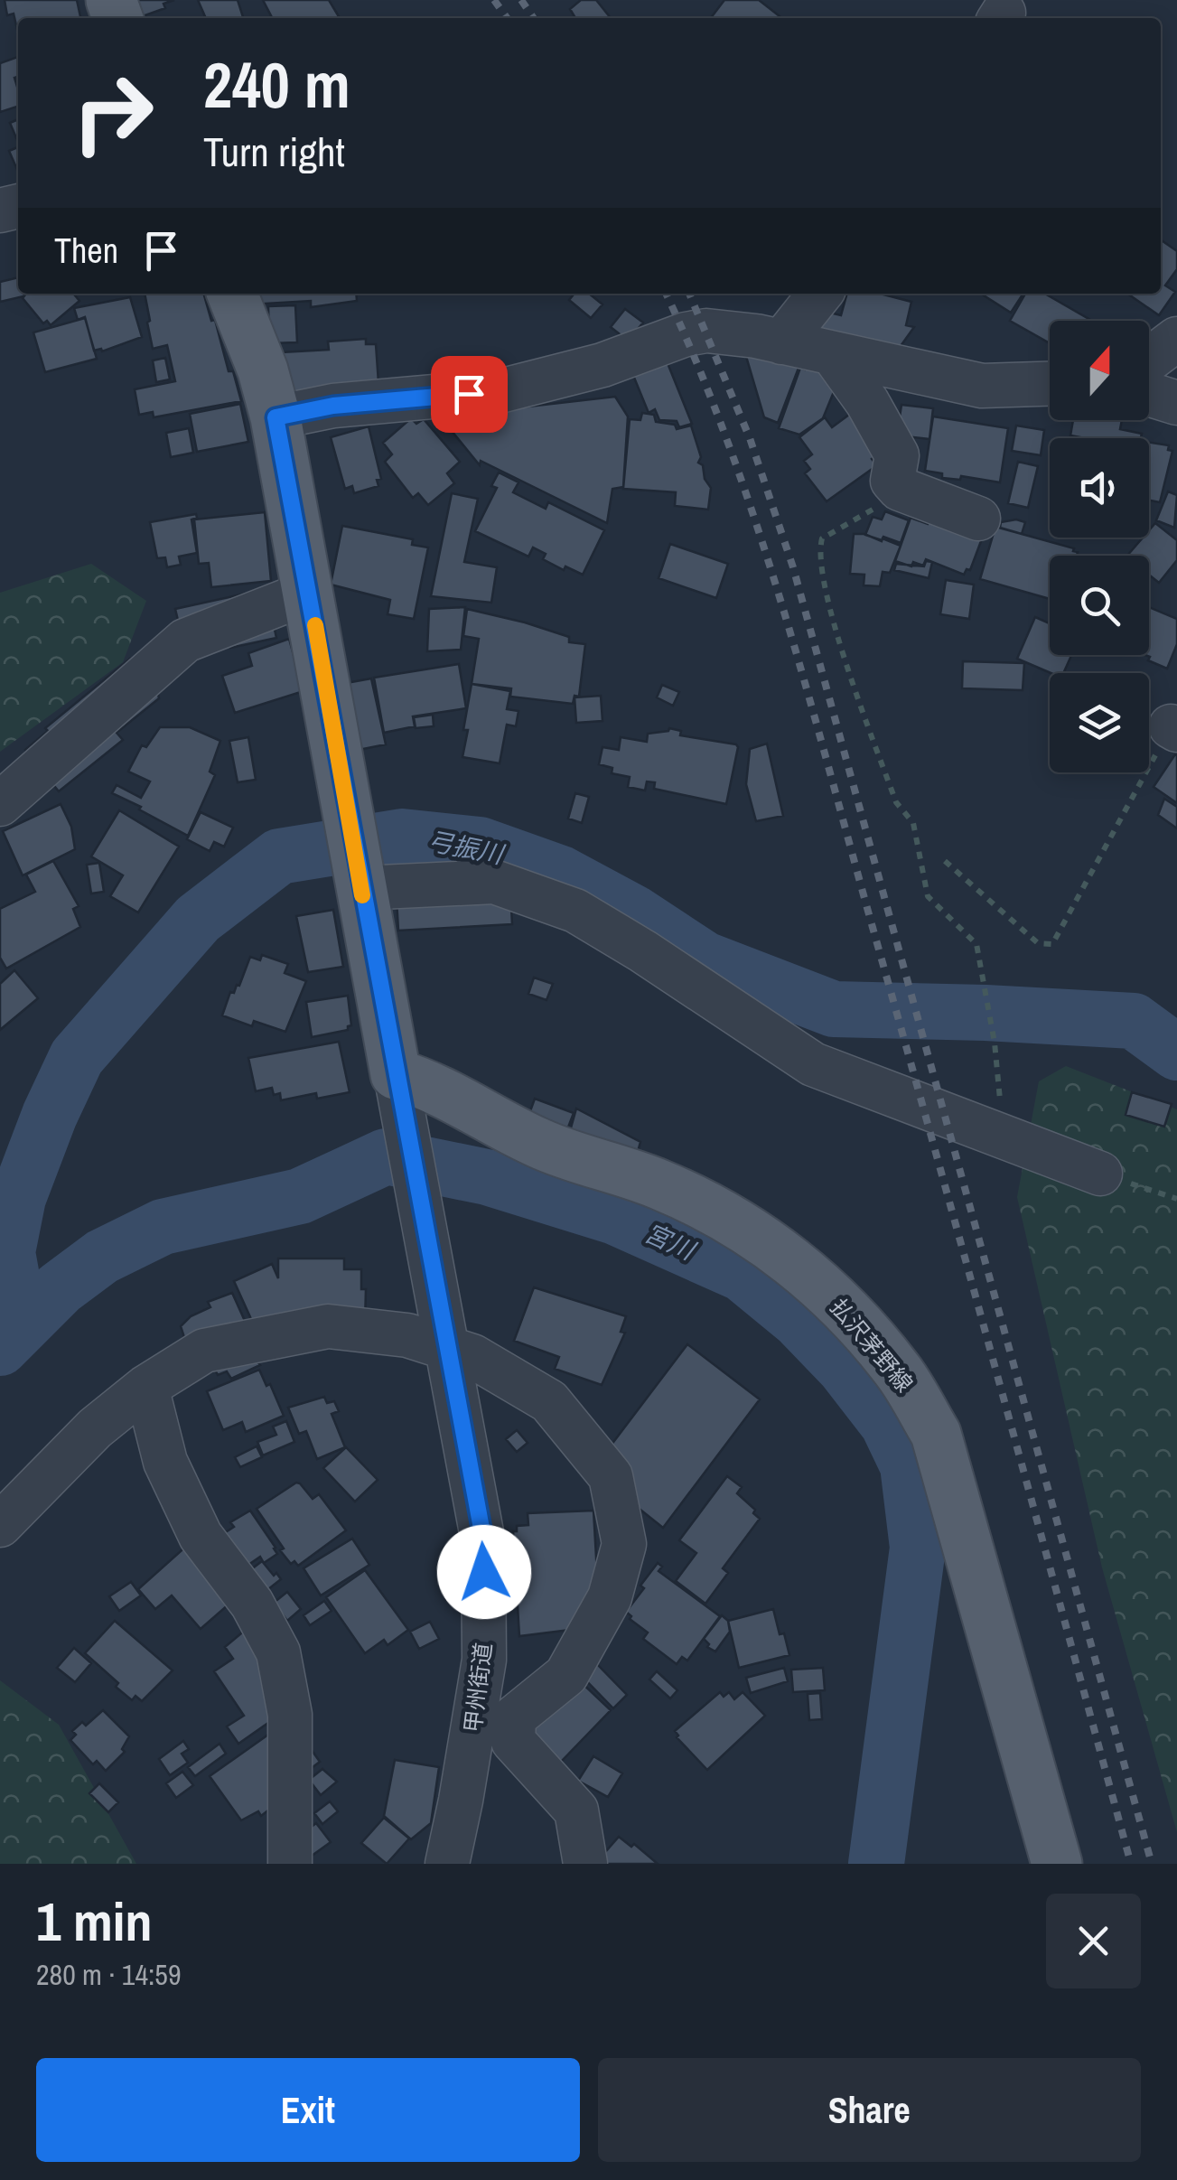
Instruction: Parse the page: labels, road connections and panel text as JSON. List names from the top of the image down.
{
  "streets": {
    "main road": ["払沢茅野線", "甲州街道"]
  },
  "crossings": [
    ["払沢茅野線", "甲州街道"]
  ],
  "water": ["弓振川", "宮川"],
  "north": "top",
  "page": {
    "turn": ["240 m", "Turn right"],
    "then": "Then",
    "heading": ["1 min", "280 m · 14:59"],
    "buttons": ["Exit", "Share"]
  }
}
